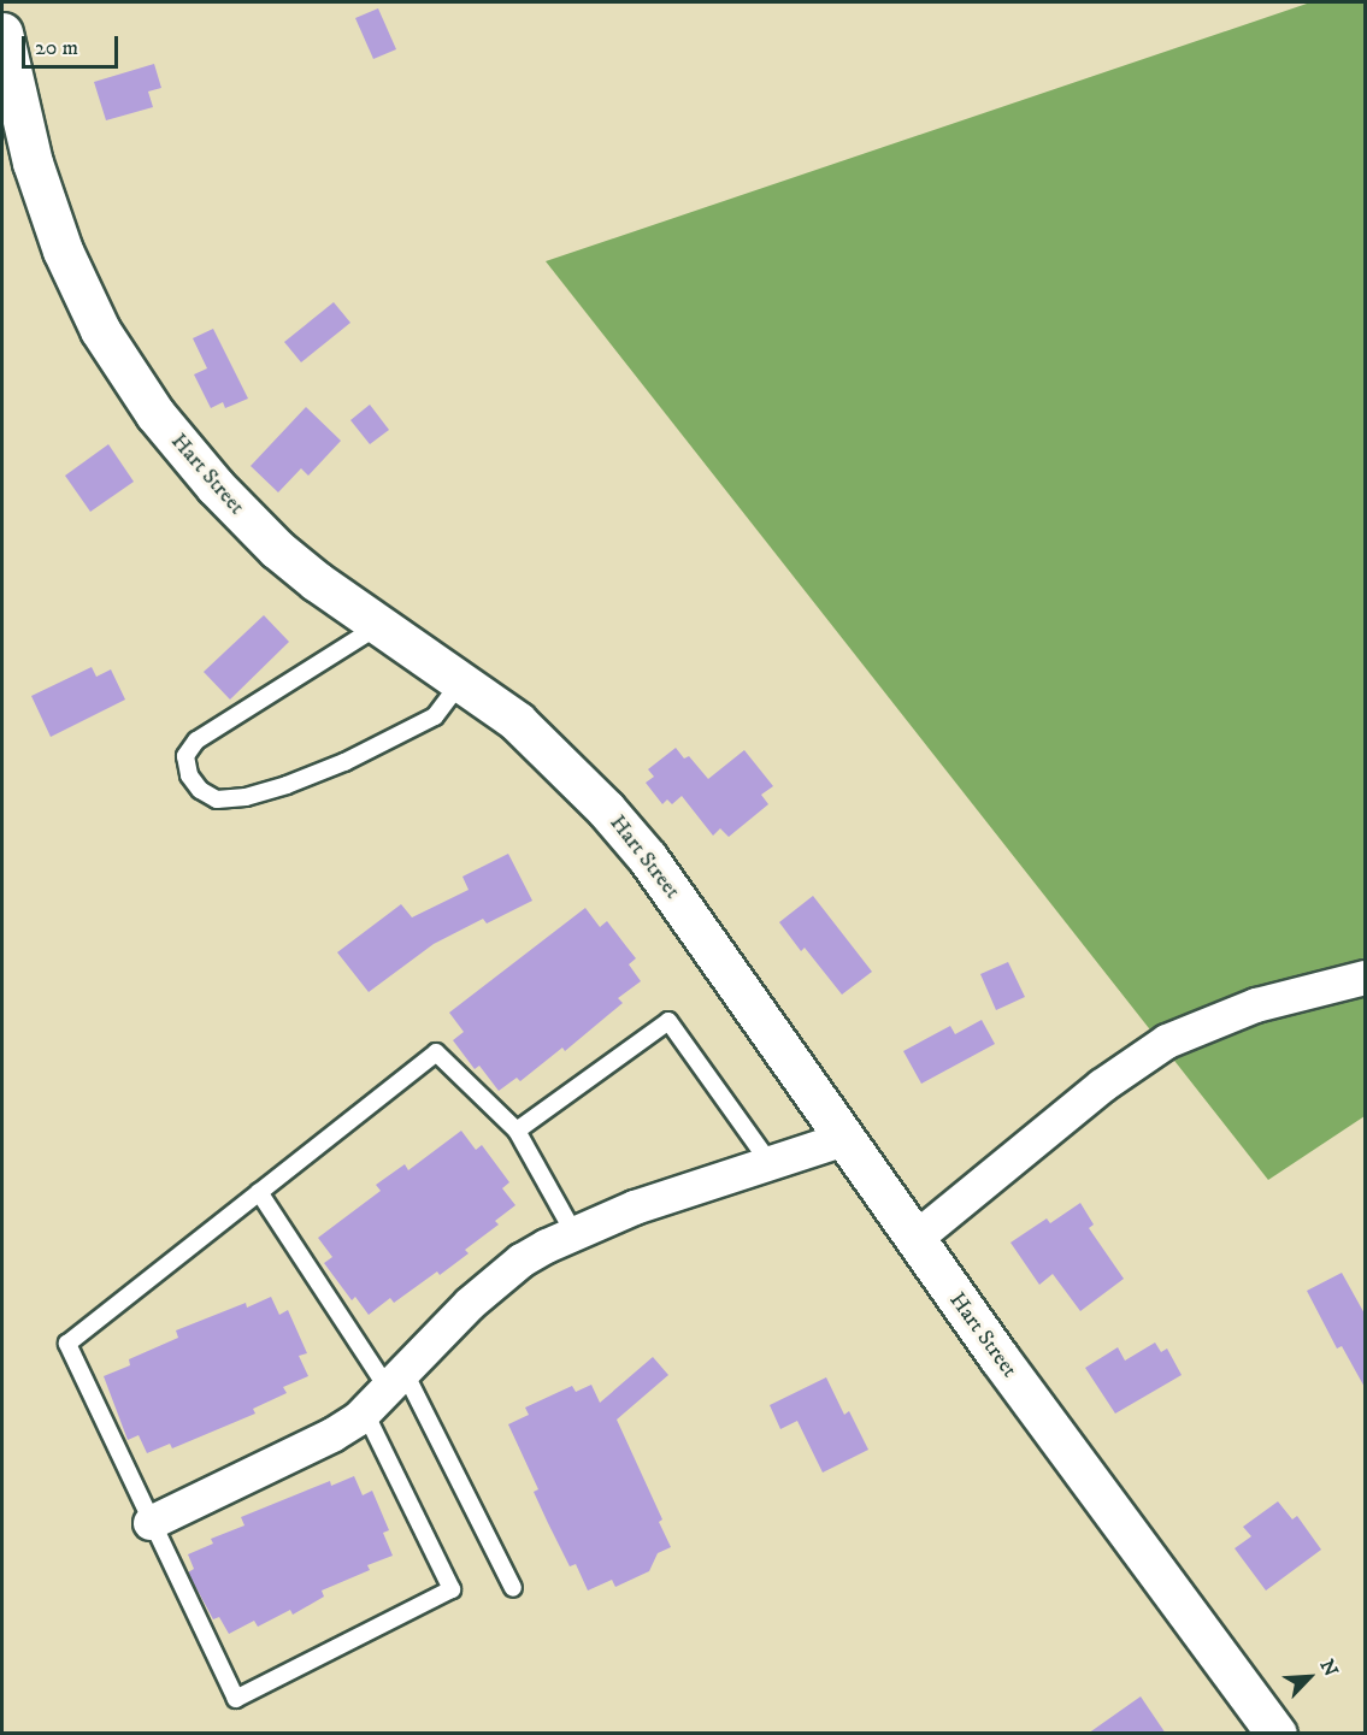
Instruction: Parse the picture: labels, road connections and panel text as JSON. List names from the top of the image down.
{
  "streets": {
    "main road": ["Hart Street"]
  },
  "scale_bar": "20 m",
  "north": "top right"
}
